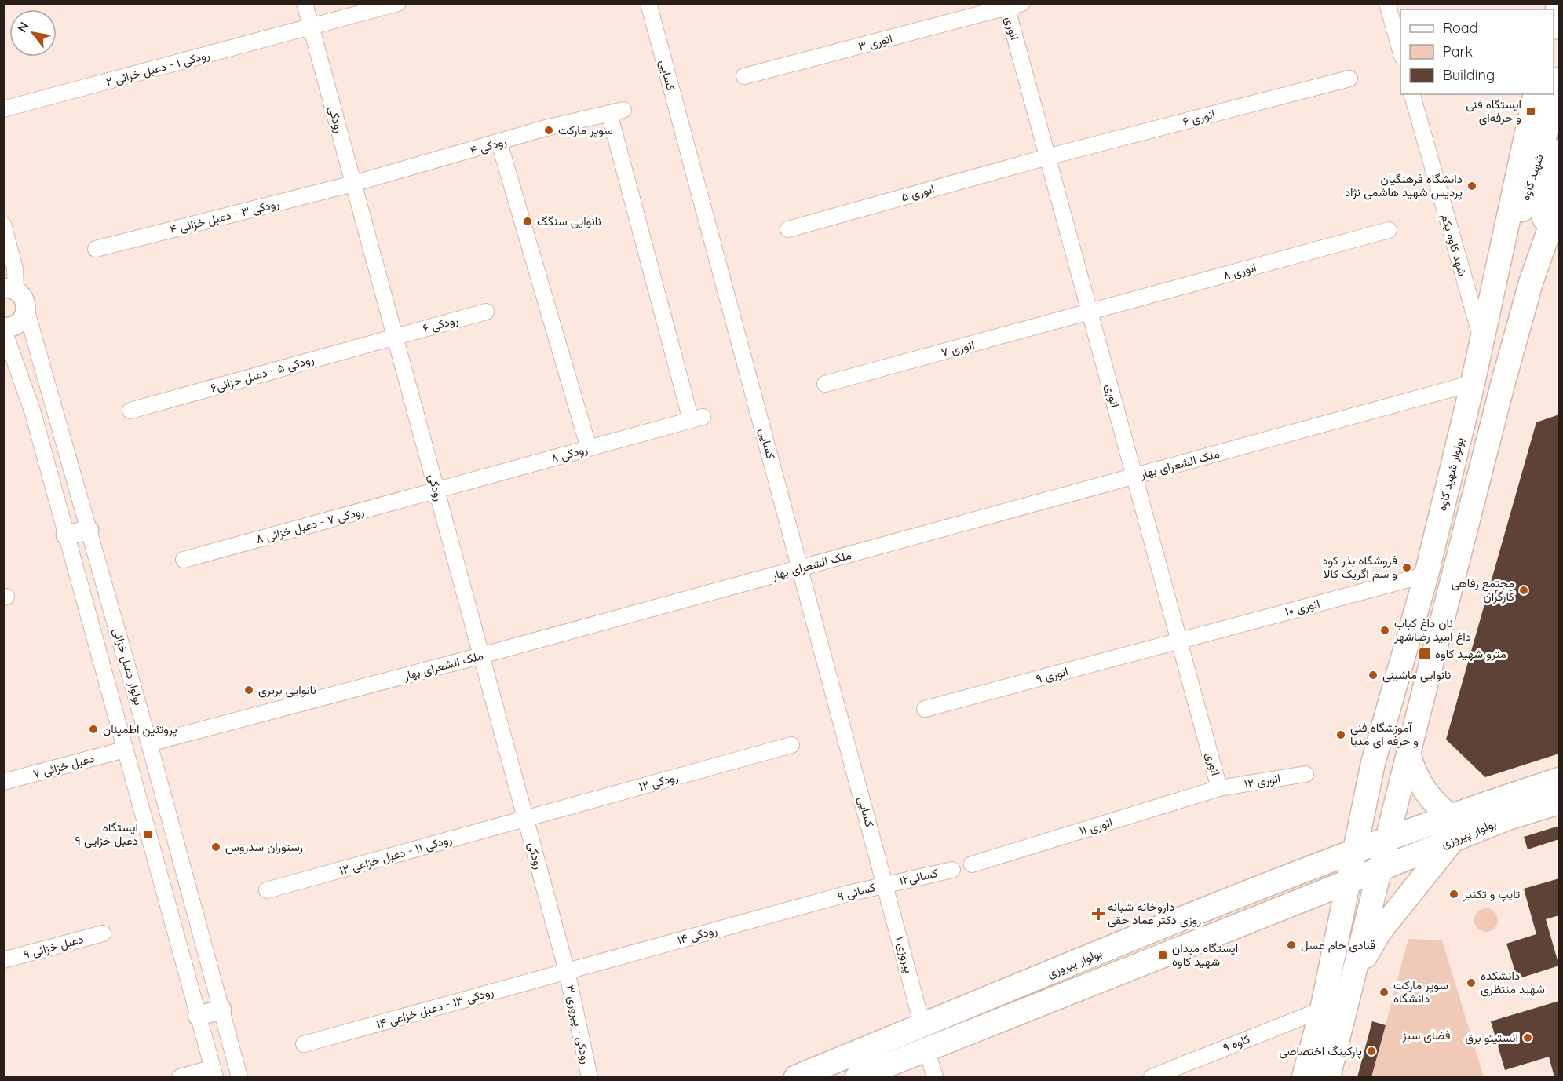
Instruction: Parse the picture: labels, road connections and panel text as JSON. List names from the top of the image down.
{
  "streets": {
    "main road": ["شهید کاوه", "بولوار شهید کاوه", "بولوار پیروزی"],
    "street": [
      "انوری",
      "انوری ۳",
      "رودکی ۱ - دعبل خزائی ۲",
      "کسایی",
      "انوری ۶",
      "رودکی",
      "رودکی ۴",
      "انوری ۵",
      "رودکی ۳ - دعبل خزائی ۴",
      "شهد کاوه یکم",
      "انوری ۸",
      "رودکی ۶",
      "انوری ۷",
      "رودکی ۵ - دعبل خزائی۶",
      "رودکی ۸",
      "ملک الشعرای بهار",
      "رودکی ۷ - دعبل خزائی ۸",
      "انوری ۱۰",
      "بولوار دعبل خزائی",
      "انوری ۹",
      "دعبل خزائی ۷",
      "انوری ۱۲",
      "رودکی ۱۲",
      "انوری ۱۱",
      "رودکی ۱۱ - دعبل خزاعی ۱۲",
      "کسائی۱۲",
      "کسائی ۹",
      "رودکی ۱۴",
      "دعبل خزائی ۹",
      "پیروزی ۱",
      "رودکی ۱۳ - دعبل خزاعی ۱۴",
      "رودکی - پیروزی ۳",
      "کاوه ۹"
    ]
  },
  "crossings": [
    ["انوری", "انوری ۳"],
    ["انوری", "انوری ۶"],
    ["انوری", "انوری ۵"],
    ["انوری", "انوری ۸"],
    ["انوری", "انوری ۷"],
    ["انوری", "ملک الشعرای بهار"],
    ["انوری", "انوری ۱۰"],
    ["انوری", "انوری ۹"],
    ["انوری", "انوری ۱۲"],
    ["انوری", "انوری ۱۱"],
    ["رودکی ۱ - دعبل خزائی ۲", "رودکی"],
    ["کسایی", "ملک الشعرای بهار"],
    ["کسایی", "کسائی۱۲"],
    ["کسایی", "کسائی ۹"],
    ["کسایی", "پیروزی ۱"],
    ["انوری ۶", "انوری ۵"],
    ["رودکی", "رودکی ۴"],
    ["رودکی", "رودکی ۳ - دعبل خزائی ۴"],
    ["رودکی", "رودکی ۶"],
    ["رودکی", "رودکی ۵ - دعبل خزائی۶"],
    ["رودکی", "رودکی ۸"],
    ["رودکی", "ملک الشعرای بهار"],
    ["رودکی", "رودکی ۷ - دعبل خزائی ۸"],
    ["رودکی", "رودکی ۱۲"],
    ["رودکی", "رودکی ۱۱ - دعبل خزاعی ۱۲"],
    ["رودکی", "رودکی ۱۴"],
    ["رودکی", "رودکی ۱۳ - دعبل خزاعی ۱۴"],
    ["رودکی", "رودکی - پیروزی ۳"],
    ["رودکی ۴", "رودکی ۳ - دعبل خزائی ۴"],
    ["رودکی ۴", "رودکی ۸"],
    ["شهید کاوه", "بولوار شهید کاوه"],
    ["شهد کاوه یکم", "بولوار شهید کاوه"],
    ["انوری ۸", "انوری ۷"],
    ["رودکی ۶", "رودکی ۵ - دعبل خزائی۶"],
    ["رودکی ۸", "رودکی ۷ - دعبل خزائی ۸"],
    ["ملک الشعرای بهار", "بولوار شهید کاوه"],
    ["ملک الشعرای بهار", "بولوار دعبل خزائی"],
    ["بولوار شهید کاوه", "انوری ۱۰"],
    ["بولوار شهید کاوه", "بولوار پیروزی"],
    ["انوری ۱۰", "انوری ۹"],
    ["انوری ۱۲", "انوری ۱۱"],
    ["رودکی ۱۲", "رودکی ۱۱ - دعبل خزاعی ۱۲"],
    ["بولوار پیروزی", "پیروزی ۱"],
    ["کسائی۱۲", "کسائی ۹"],
    ["کسائی۱۲", "پیروزی ۱"],
    ["کسائی ۹", "رودکی ۱۴"],
    ["کسائی ۹", "پیروزی ۱"],
    ["رودکی ۱۴", "رودکی ۱۳ - دعبل خزاعی ۱۴"],
    ["رودکی ۱۴", "رودکی - پیروزی ۳"],
    ["رودکی ۱۳ - دعبل خزاعی ۱۴", "رودکی - پیروزی ۳"]
  ],
  "parks": ["فضای سبز"],
  "places": {
    "transit": [
      "ایستگاه فنی و حرفه‌ای",
      "مترو شهید کاوه",
      "ایستگاه دعبل خزایی ۹",
      "ایستگاه میدان شهید کاوه"
    ],
    "other": [
      "سوپر مارکت",
      "دانشگاه فرهنگیان پردیس شهید هاشمی نژاد",
      "نانوایی سنگگ",
      "فروشگاه بذر کود و سم اگریک کالا",
      "مجتمع رفاهی کارگران",
      "نان داغ کباب داغ امید رضاشهر",
      "نانوایی ماشینی",
      "نانوایی بربری",
      "پروتئین اطمینان",
      "آموزشگاه فنی و حرفه ای مدیا",
      "رستوران سدروس",
      "تایپ و تکثیر",
      "قنادی جام عسل",
      "دانشکده شهید منتظری",
      "سوپر مارکت دانشگاه",
      "انستیتو برق",
      "پارکینگ اختصاصی"
    ],
    "health": ["داروخانه شبانه روزی دکتر عماد حقی"]
  },
  "legend": ["Road", "Park", "Building"],
  "north": "top left"
}
